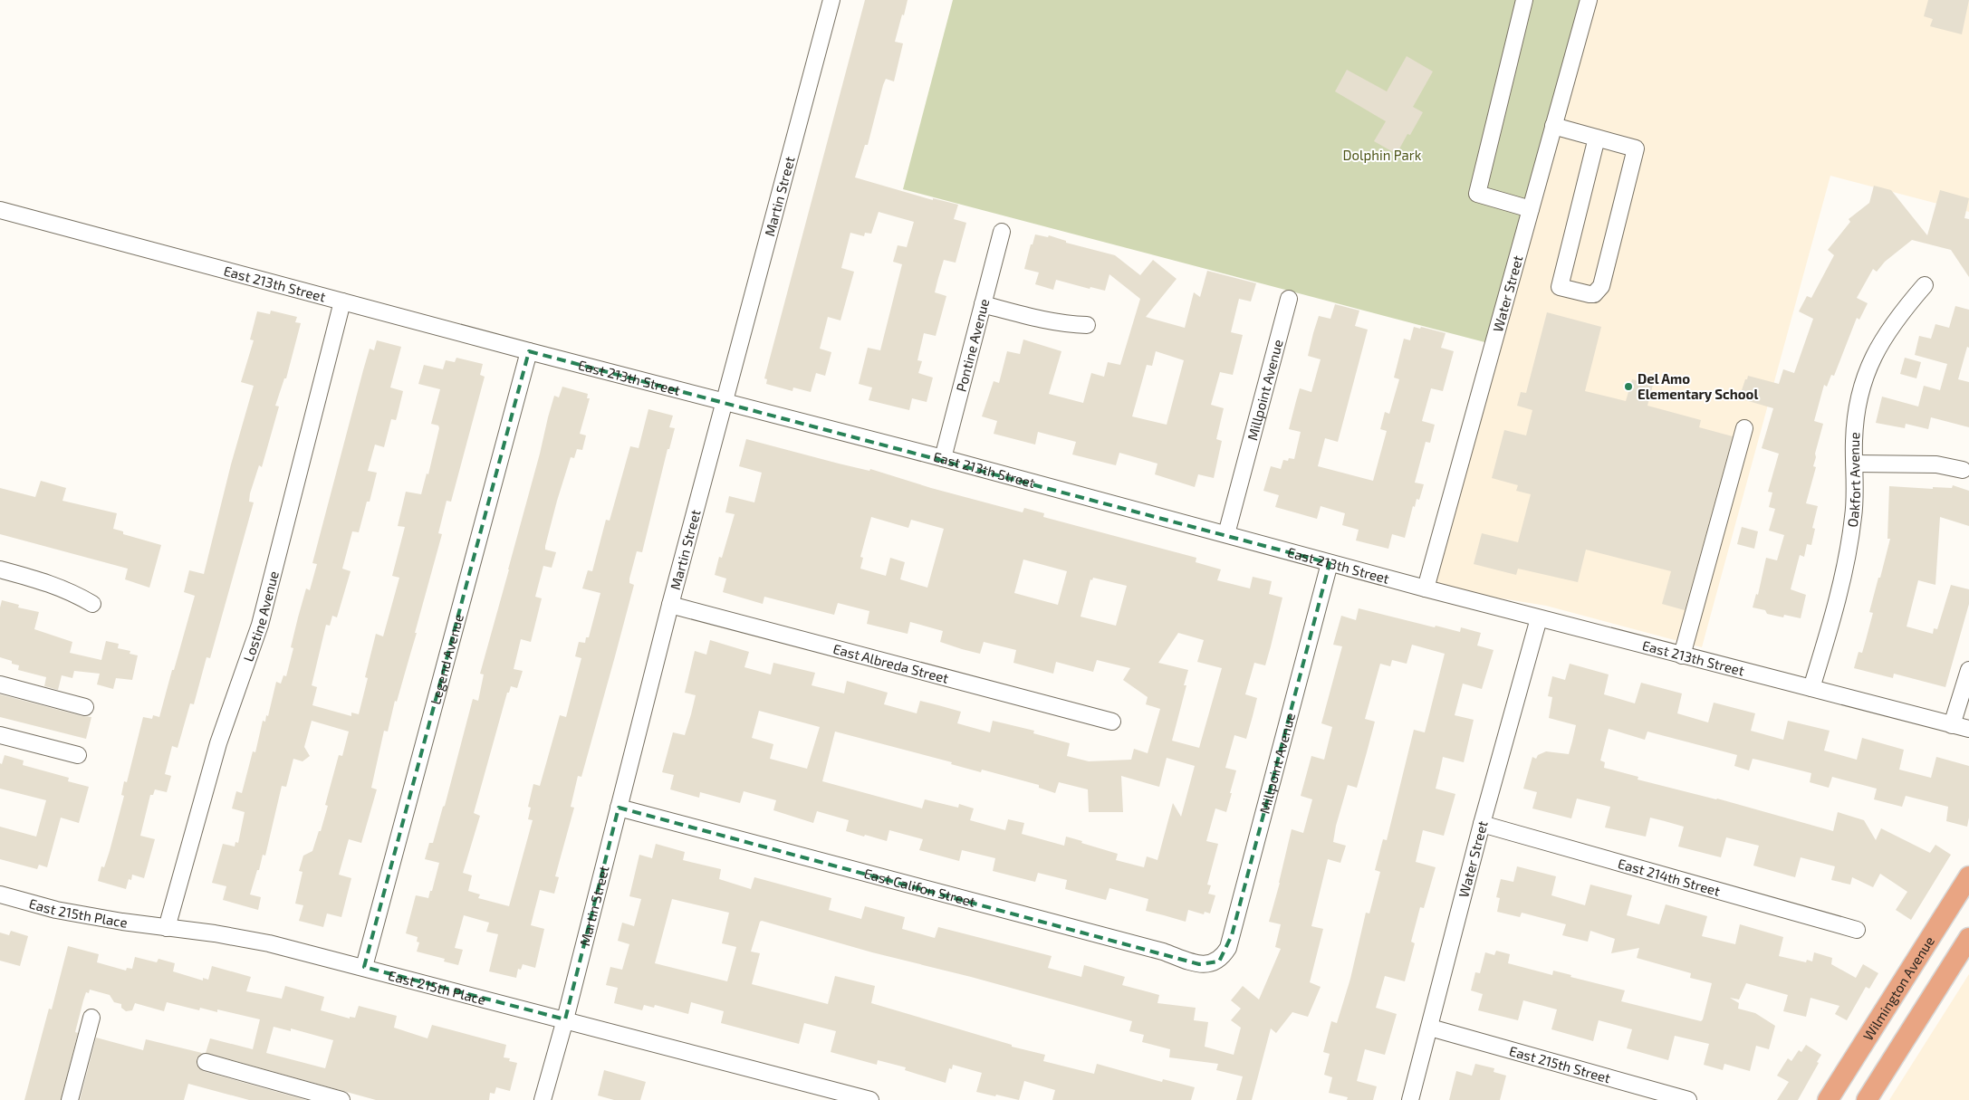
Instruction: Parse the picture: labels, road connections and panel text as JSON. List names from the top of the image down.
{
  "streets": {
    "main road": ["Wilmington Avenue"],
    "street": [
      "Martin Street",
      "East 213th Street",
      "Water Street",
      "Pontine Avenue",
      "Millpoint Avenue",
      "Oakfort Avenue",
      "Lostine Avenue",
      "Legend Avenue",
      "East Albreda Street",
      "East 214th Street",
      "East Califon Street",
      "East 215th Place",
      "East 215th Street"
    ]
  },
  "crossings": [
    ["Martin Street", "East 213th Street"],
    ["Martin Street", "East Albreda Street"],
    ["Martin Street", "East Califon Street"],
    ["Martin Street", "East 215th Place"],
    ["East 213th Street", "Water Street"],
    ["East 213th Street", "Pontine Avenue"],
    ["East 213th Street", "Millpoint Avenue"],
    ["East 213th Street", "Oakfort Avenue"],
    ["East 213th Street", "Lostine Avenue"],
    ["East 213th Street", "Legend Avenue"],
    ["Water Street", "East 214th Street"],
    ["Water Street", "East 215th Street"],
    ["Millpoint Avenue", "East Califon Street"],
    ["Lostine Avenue", "East 215th Place"],
    ["Legend Avenue", "East 215th Place"]
  ],
  "parks": ["Dolphin Park"],
  "places": ["Del Amo Elementary School"]
}
